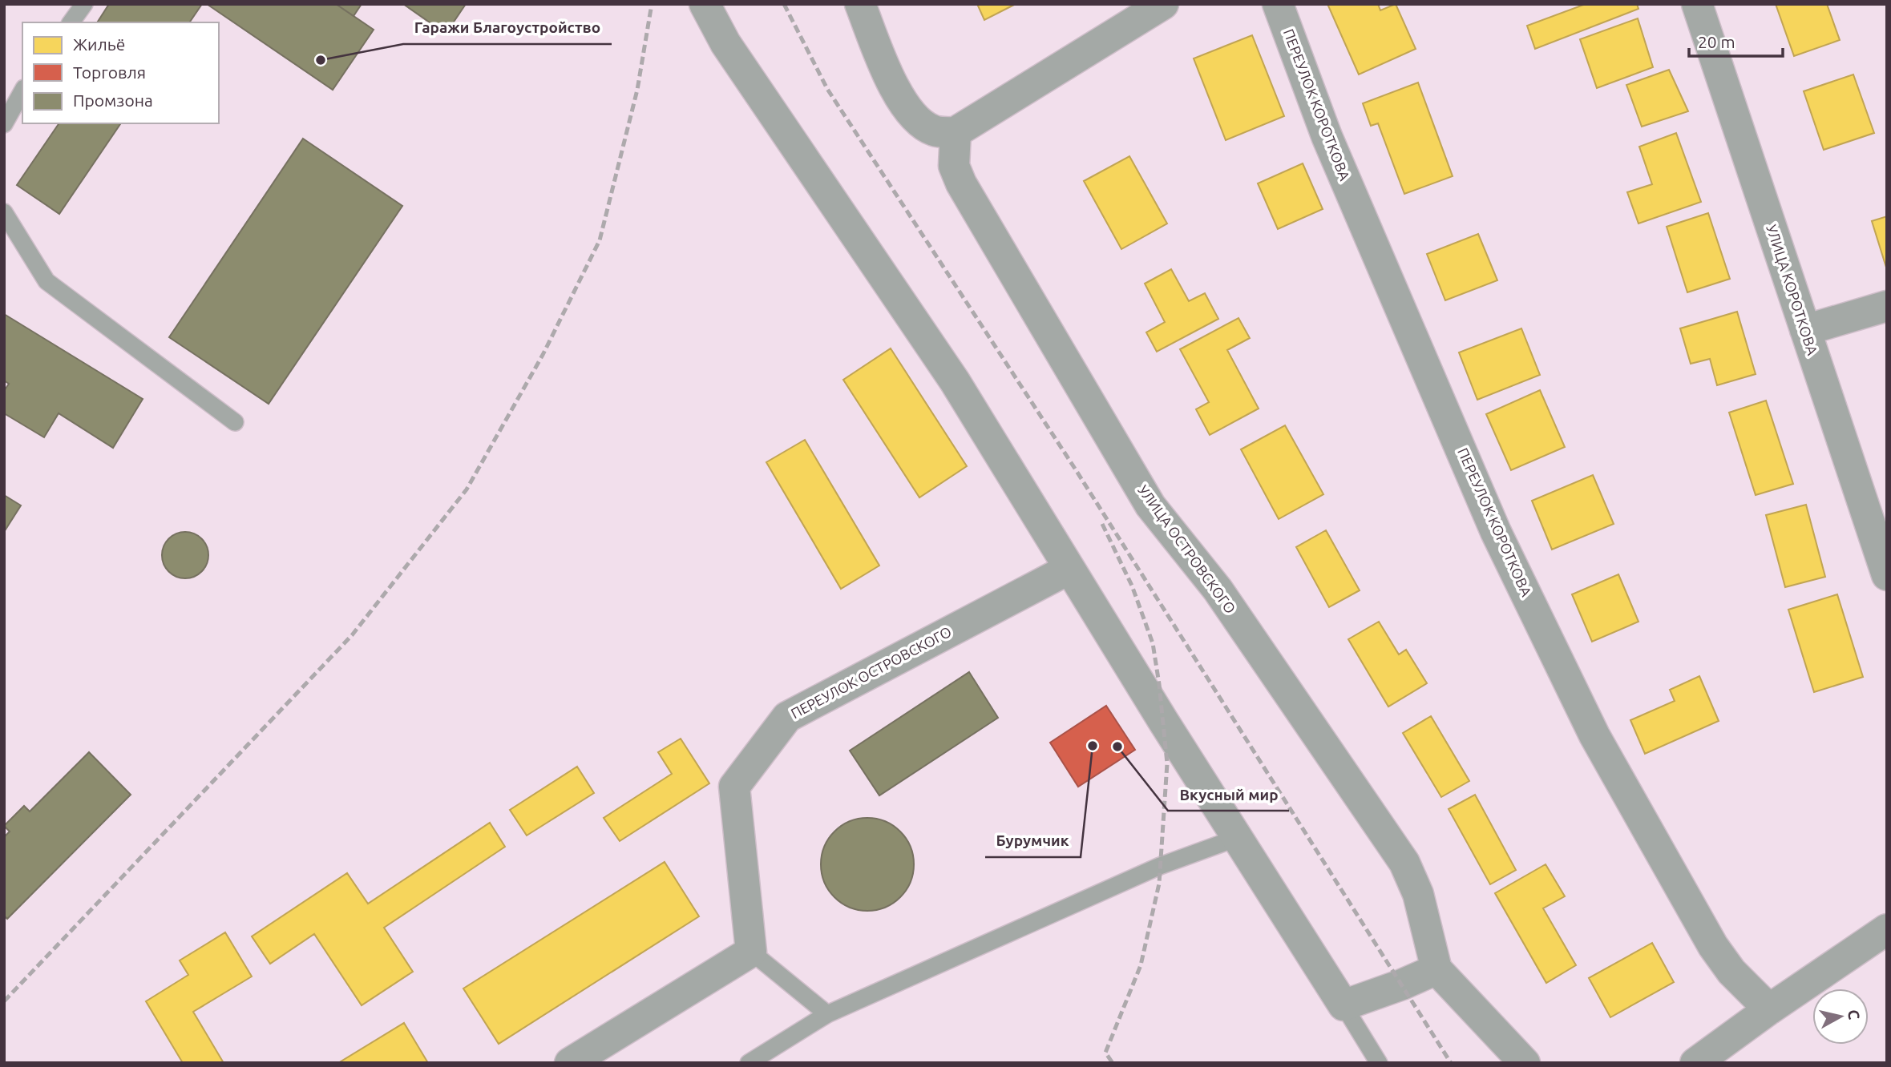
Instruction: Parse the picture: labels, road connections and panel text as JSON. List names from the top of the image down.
{
  "streets": {
    "street": [
      "ПЕРЕУЛОК КОРОТКОВА",
      "УЛИЦА КОРОТКОВА",
      "УЛИЦА ОСТРОВСКОГО",
      "ПЕРЕУЛОК ОСТРОВСКОГО"
    ]
  },
  "places": ["Гаражи Благоустройство", "Бурумчик", "Вкусный мир"],
  "legend": ["Жильё", "Торговля", "Промзона"],
  "scale_bar": "20 m",
  "north": "right"
}
